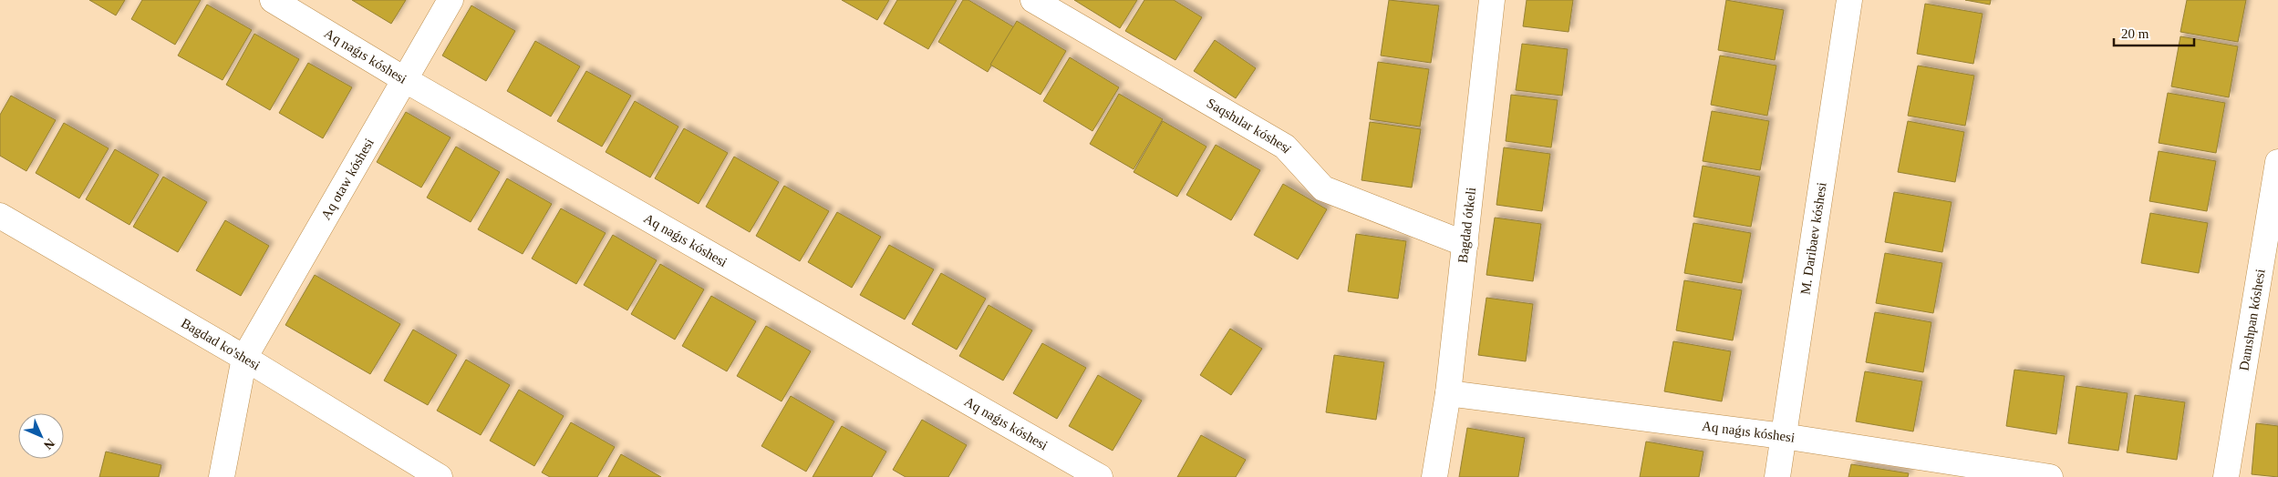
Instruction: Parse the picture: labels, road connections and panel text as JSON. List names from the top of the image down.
{
  "streets": {
    "street": [
      "Aq naǵıs kóshesi",
      "Saqshılar kóshesi",
      "Aq otaw kóshesi",
      "Bagdad ótkeli",
      "M. Daribaev kóshesi",
      "Danıshpan kóshesi",
      "Bagdad ko'shesi"
    ]
  },
  "crossings": [
    ["Aq naǵıs kóshesi", "Aq otaw kóshesi"],
    ["Aq naǵıs kóshesi", "Bagdad ótkeli"],
    ["Aq naǵıs kóshesi", "M. Daribaev kóshesi"],
    ["Saqshılar kóshesi", "Bagdad ótkeli"],
    ["Aq otaw kóshesi", "Bagdad ko'shesi"]
  ],
  "scale_bar": "20 m",
  "north": "bottom right"
}
